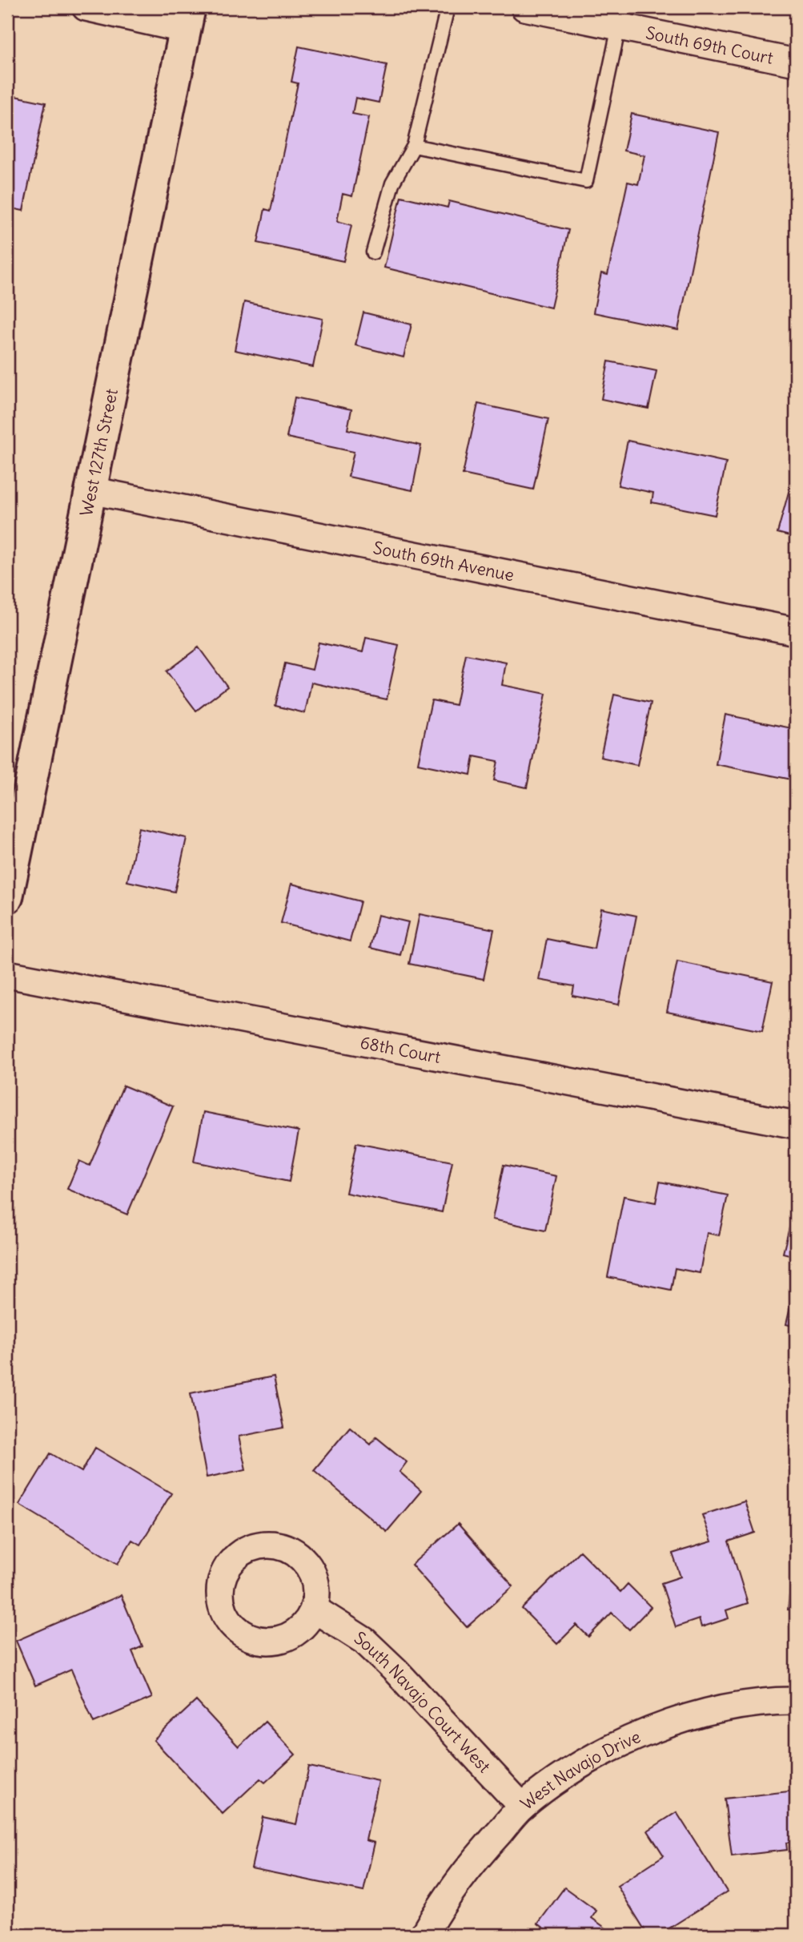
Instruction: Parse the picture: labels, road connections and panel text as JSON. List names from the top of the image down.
{
  "streets": {
    "main road": ["West 127th Street"],
    "street": [
      "South 69th Court",
      "South 69th Avenue",
      "68th Court",
      "South Navajo Court West",
      "West Navajo Drive"
    ]
  },
  "crossings": [
    ["West 127th Street", "South 69th Avenue"],
    ["South Navajo Court West", "West Navajo Drive"]
  ]
}
